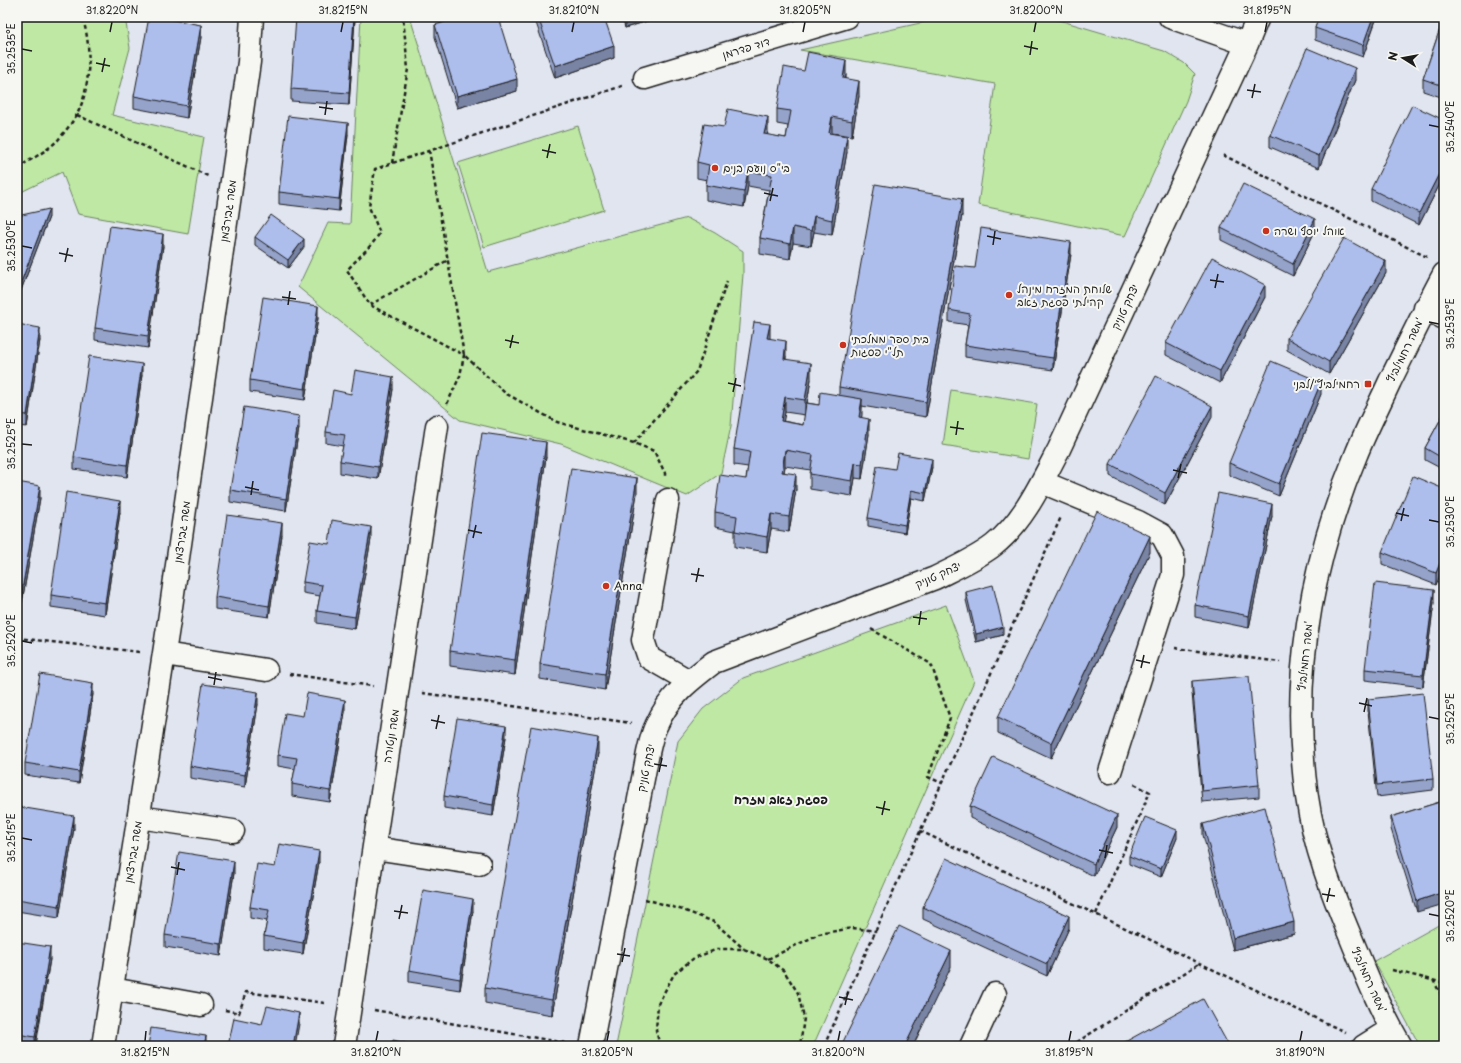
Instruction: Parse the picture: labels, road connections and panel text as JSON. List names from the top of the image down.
{
  "streets": {
    "street": [
      "דוד פדרמן",
      "משה גבירצמן",
      "יצחק טוניק",
      "משה רחמילביץ'",
      "משה ונטורה"
    ]
  },
  "districts": ["פסגת זאב מזרח"],
  "places": {
    "other": [
      "בי\"ס נועם בנים",
      "אוהל יוסף ושרה",
      "שלוחת המזרח מינהל קהילתי פסגת זאב",
      "בית ספר ממלכתי תל\"י פסגות",
      "Anna"
    ],
    "transit": ["רחמילביץ׳/לבני"]
  },
  "north": "left",
  "coordinates": [
    "31.8220°N",
    "31.8215°N",
    "31.8210°N",
    "31.8205°N",
    "31.8200°N",
    "31.8195°N",
    "35.2535°E",
    "35.2540°E",
    "35.2530°E",
    "35.2525°E",
    "35.2520°E",
    "35.2515°E",
    "31.8190°N"
  ]
}
